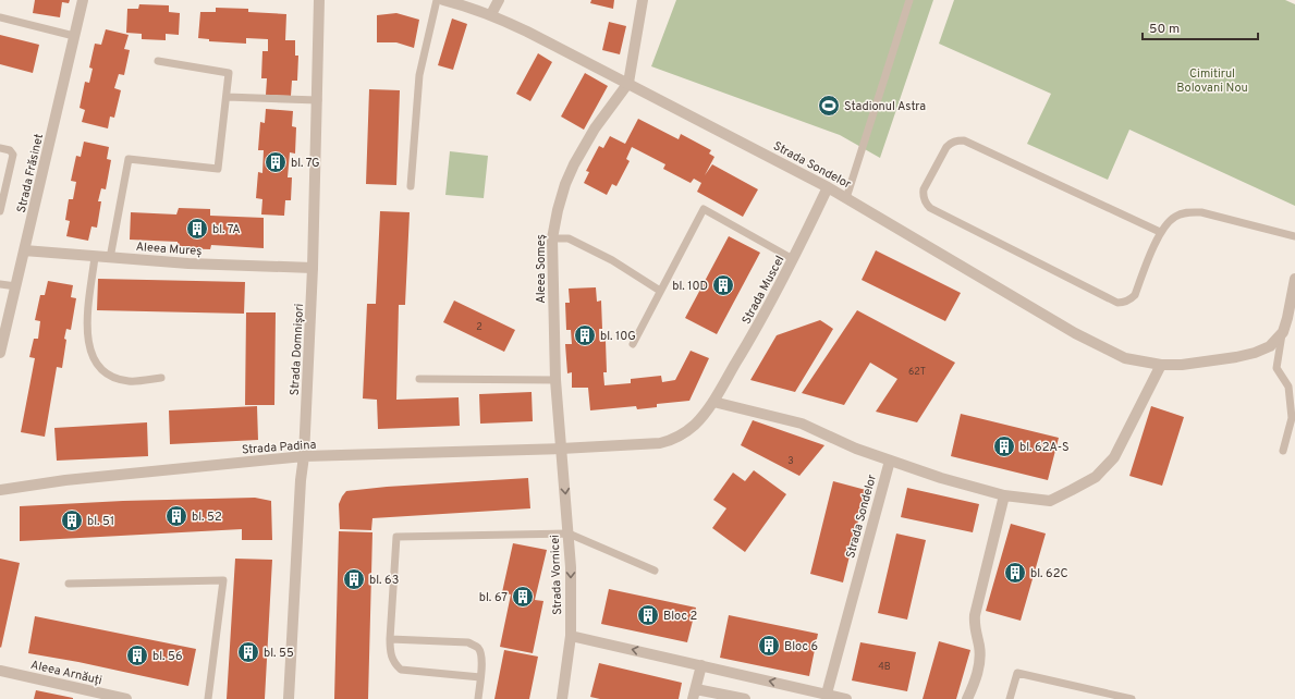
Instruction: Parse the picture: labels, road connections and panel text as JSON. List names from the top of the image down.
{
  "streets": {
    "street": [
      "Strada Sondelor",
      "Strada Frăsinet",
      "Aleea Mureș",
      "Aleea Someș",
      "Strada Muscel",
      "Strada Domnișori",
      "Strada Padina",
      "Strada Vornicei",
      "Aleea Arnăuți"
    ]
  },
  "crossings": [
    ["Strada Sondelor", "Aleea Someș"],
    ["Strada Sondelor", "Strada Muscel"],
    ["Strada Frăsinet", "Aleea Mureș"],
    ["Aleea Mureș", "Strada Domnișori"],
    ["Aleea Someș", "Strada Muscel"],
    ["Aleea Someș", "Strada Padina"],
    ["Aleea Someș", "Strada Vornicei"],
    ["Strada Muscel", "Strada Padina"],
    ["Strada Muscel", "Strada Vornicei"],
    ["Strada Domnișori", "Strada Padina"],
    ["Strada Padina", "Strada Vornicei"]
  ],
  "one_way": ["Strada Vornicei"],
  "parks": ["Cimitirul Bolovani Nou"],
  "places": {
    "sports": ["Stadionul Astra"],
    "building": [
      "bl. 7G",
      "bl. 7A",
      "bl. 10D",
      "bl. 10G",
      "bl. 62A-S",
      "bl. 52",
      "bl. 51",
      "bl. 62C",
      "bl. 63",
      "bl. 67",
      "Bloc 2",
      "Bloc 6",
      "bl. 55",
      "bl. 56"
    ]
  },
  "house_numbers": [
    "2",
    "62T",
    "3",
    "4B"
  ],
  "scale_bar": "50 m"
}
